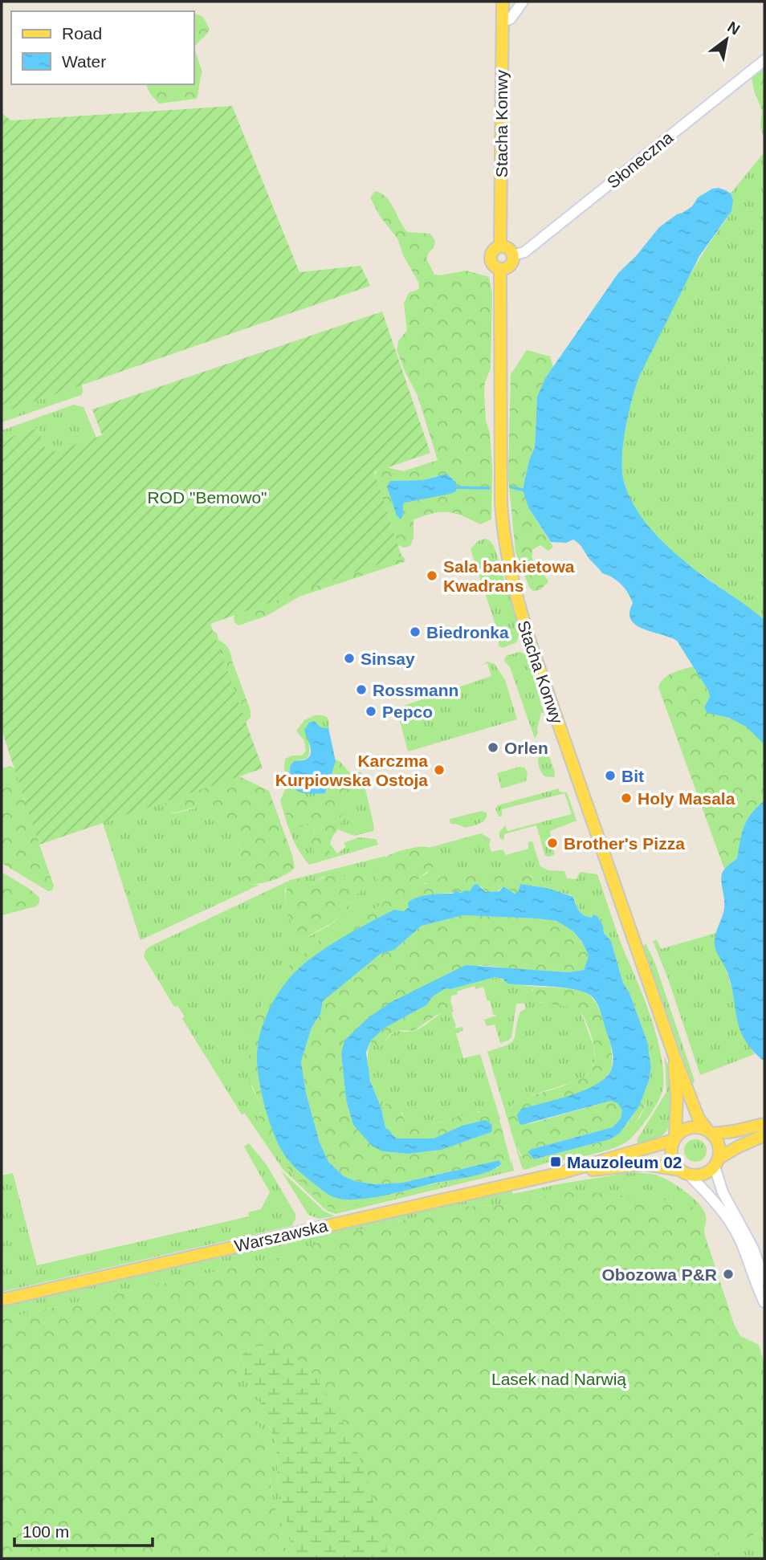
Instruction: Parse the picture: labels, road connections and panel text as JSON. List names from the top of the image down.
{
  "streets": {
    "main road": ["Stacha Konwy", "Warszawska"],
    "street": ["Słoneczna"]
  },
  "crossings": [
    ["Stacha Konwy", "Słoneczna"],
    ["Stacha Konwy", "Warszawska"]
  ],
  "parks": ["ROD \"Bemowo\"", "Lasek nad Narwią"],
  "places": {
    "other": [
      "Sala bankietowa Kwadrans",
      "Biedronka",
      "Sinsay",
      "Rossmann",
      "Pepco",
      "Orlen",
      "Karczma Kurpiowska Ostoja",
      "Bit",
      "Holy Masala",
      "Brother's Pizza",
      "Obozowa P&R"
    ],
    "transit": ["Mauzoleum 02"]
  },
  "legend": ["Road", "Water"],
  "scale_bar": "100 m",
  "north": "top right"
}
